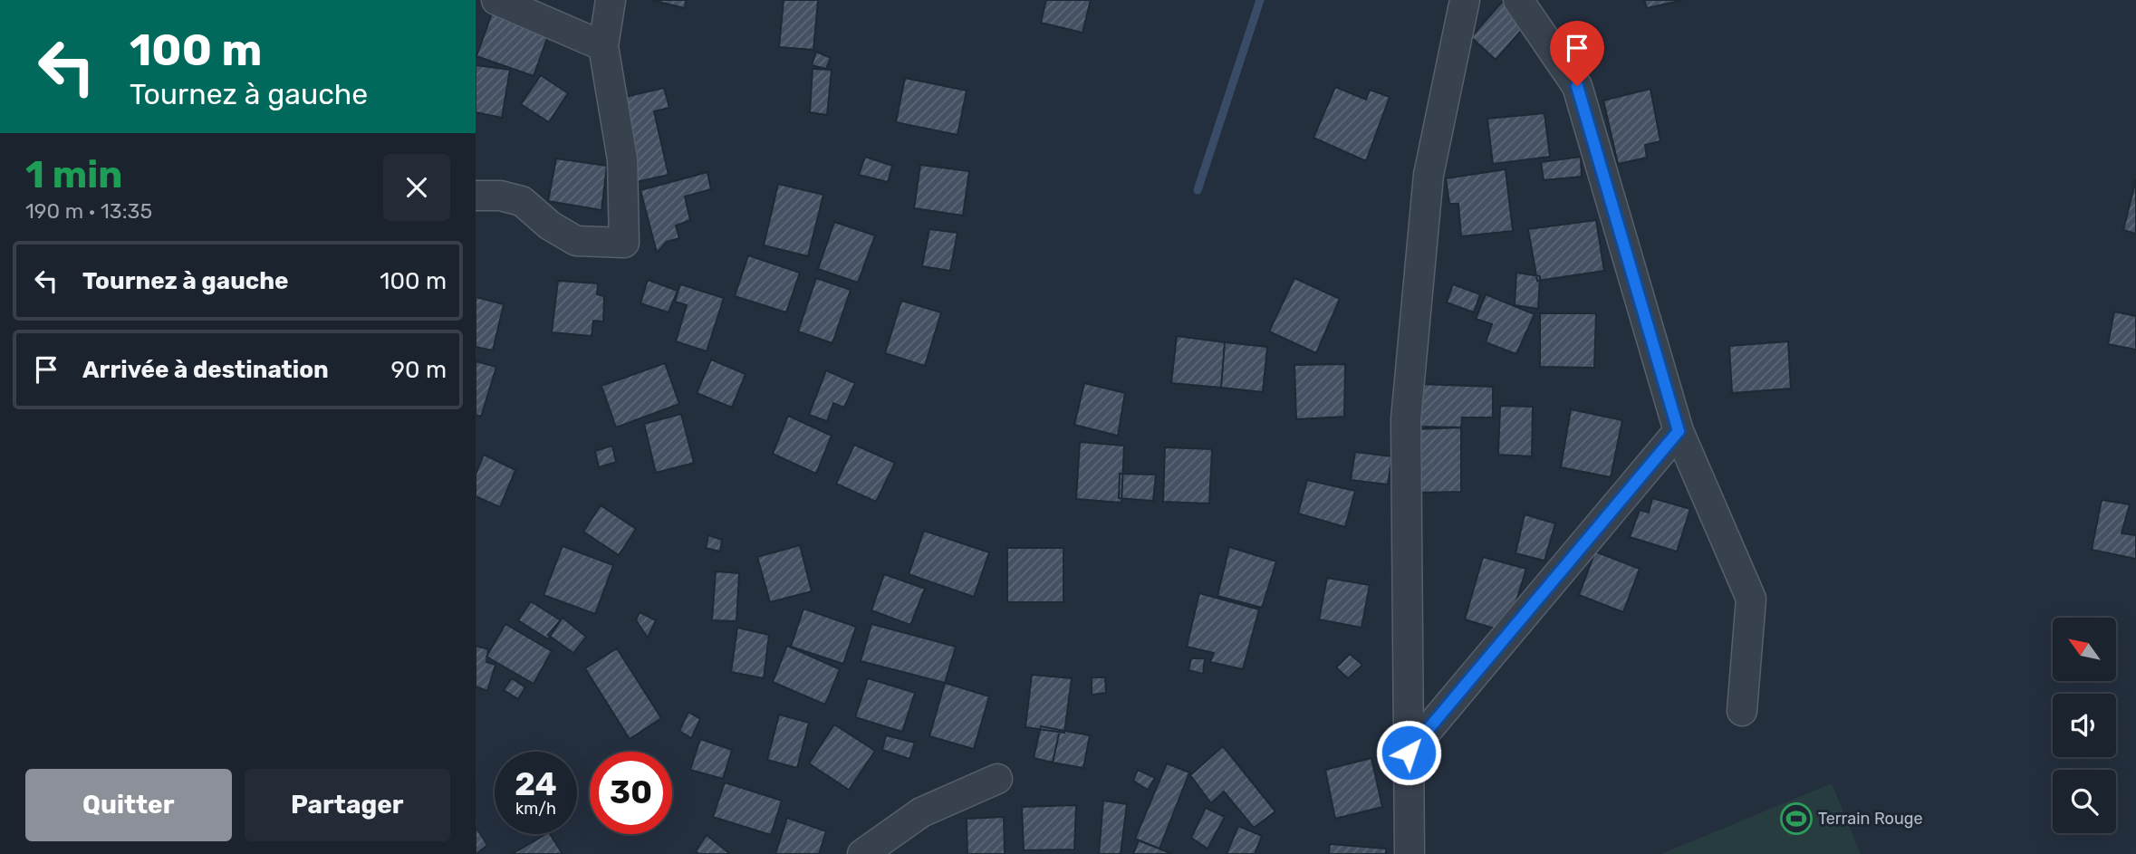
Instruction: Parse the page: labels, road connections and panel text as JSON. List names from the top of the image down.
{
  "places": {
    "sports": ["Terrain Rouge"]
  },
  "north": "top left",
  "page": {
    "turn": ["100 m", "Tournez à gauche"],
    "heading": ["1 min", "190 m · 13:35"],
    "list": [
      {
        "name": "Tournez à gauche",
        "value": "100 m"
      },
      {
        "name": "Arrivée à destination",
        "value": "90 m"
      }
    ],
    "speed": "24 km/h",
    "limit": "30",
    "buttons": ["Quitter", "Partager"]
  }
}
